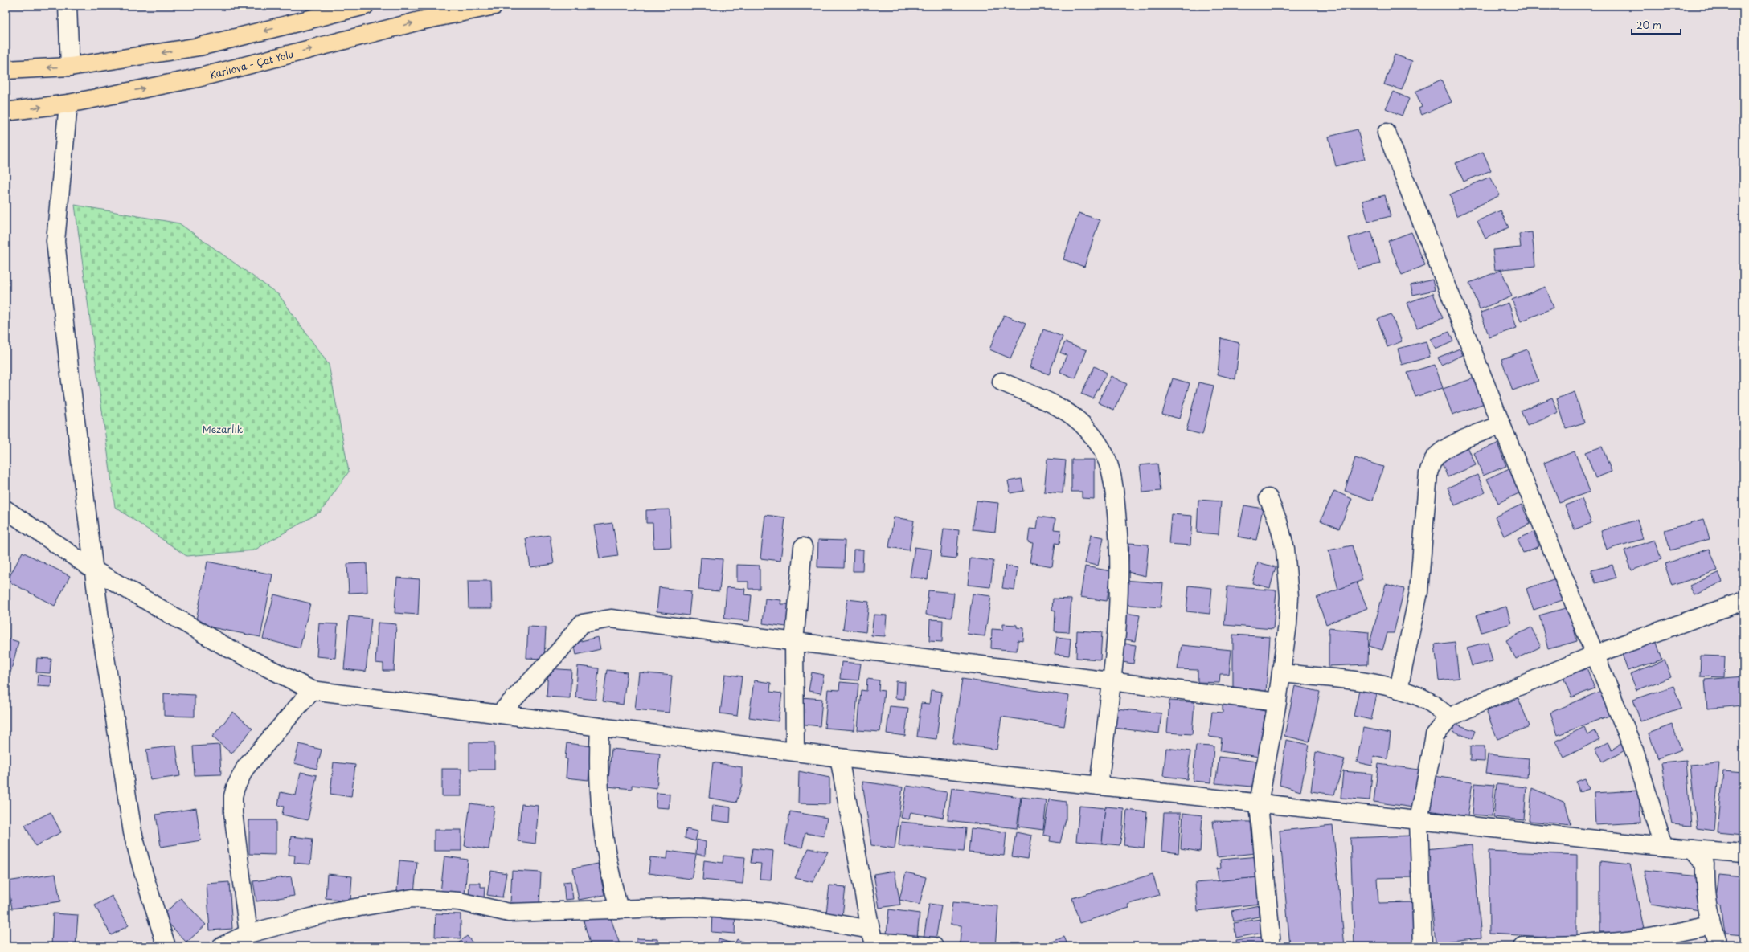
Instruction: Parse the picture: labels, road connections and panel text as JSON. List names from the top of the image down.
{
  "streets": {
    "highway": ["Karlıova - Çat Yolu"]
  },
  "parks": ["Mezarlık"],
  "scale_bar": "20 m"
}
